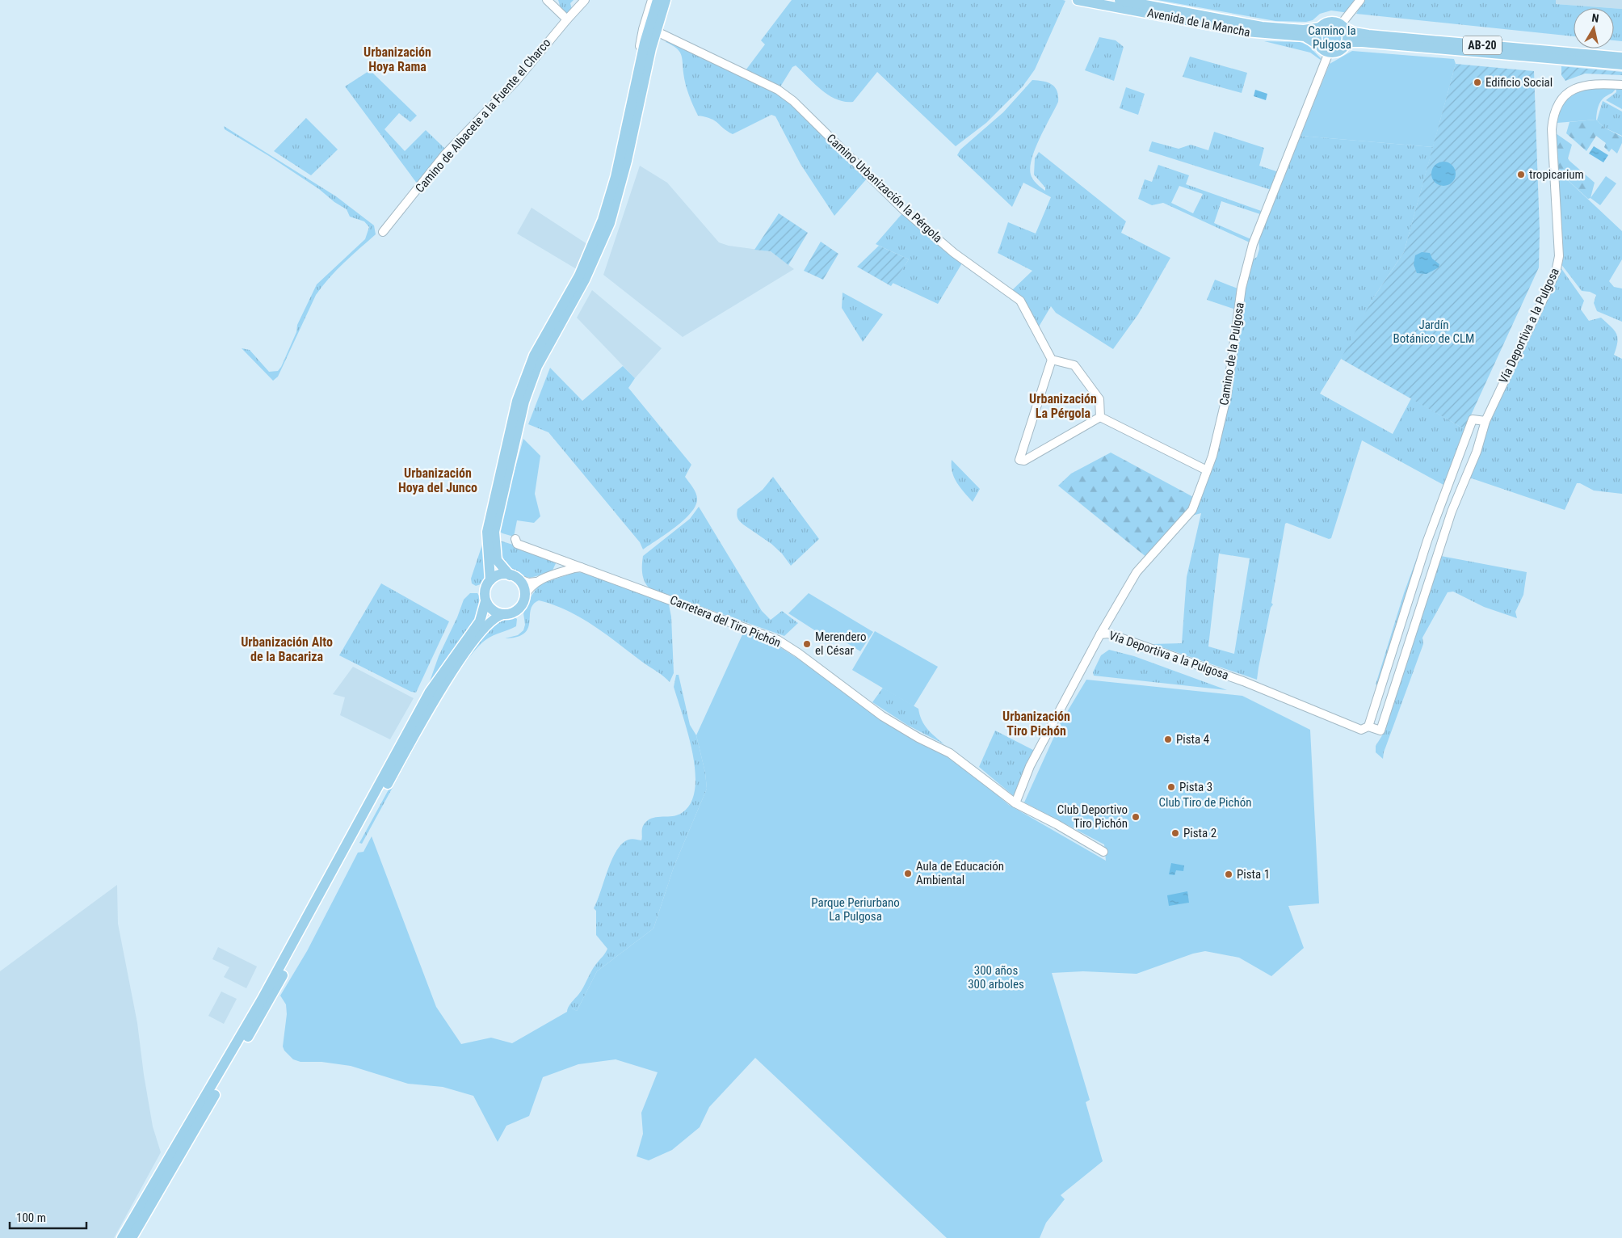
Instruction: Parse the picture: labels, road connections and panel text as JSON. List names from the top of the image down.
{
  "streets": {
    "main road": ["Avenida de la Mancha", "AB-20"],
    "street": [
      "Camino de Albacete a la Fuente el Charco",
      "Camino Urbanización la Pérgola",
      "Vía Deportiva a la Pulgosa",
      "Camino de la Pulgosa",
      "Carretera del Tiro Pichón"
    ]
  },
  "crossings": [
    ["Avenida de la Mancha", "AB-20"],
    ["Avenida de la Mancha", "Camino de la Pulgosa"],
    ["AB-20", "Camino de la Pulgosa"],
    ["Vía Deportiva a la Pulgosa", "Camino de la Pulgosa"],
    ["Vía Deportiva a la Pulgosa", "Carretera del Tiro Pichón"]
  ],
  "districts": [
    "Urbanización Hoya Rama",
    "Urbanización La Pérgola",
    "Urbanización Hoya del Junco",
    "Urbanización Alto de la Bacariza",
    "Urbanización Tiro Pichón"
  ],
  "parks": [
    "Camino la Pulgosa",
    "Jardín Botánico de CLM",
    "Club Tiro de Pichón",
    "Parque Periurbano La Pulgosa",
    "300 años 300 arboles"
  ],
  "places": [
    "Edificio Social",
    "tropicarium",
    "Merendero el César",
    "Pista 4",
    "Pista 3",
    "Club Deportivo Tiro Pichón",
    "Pista 2",
    "Aula de Educación Ambiental",
    "Pista 1"
  ],
  "scale_bar": "100 m",
  "north": "top"
}
